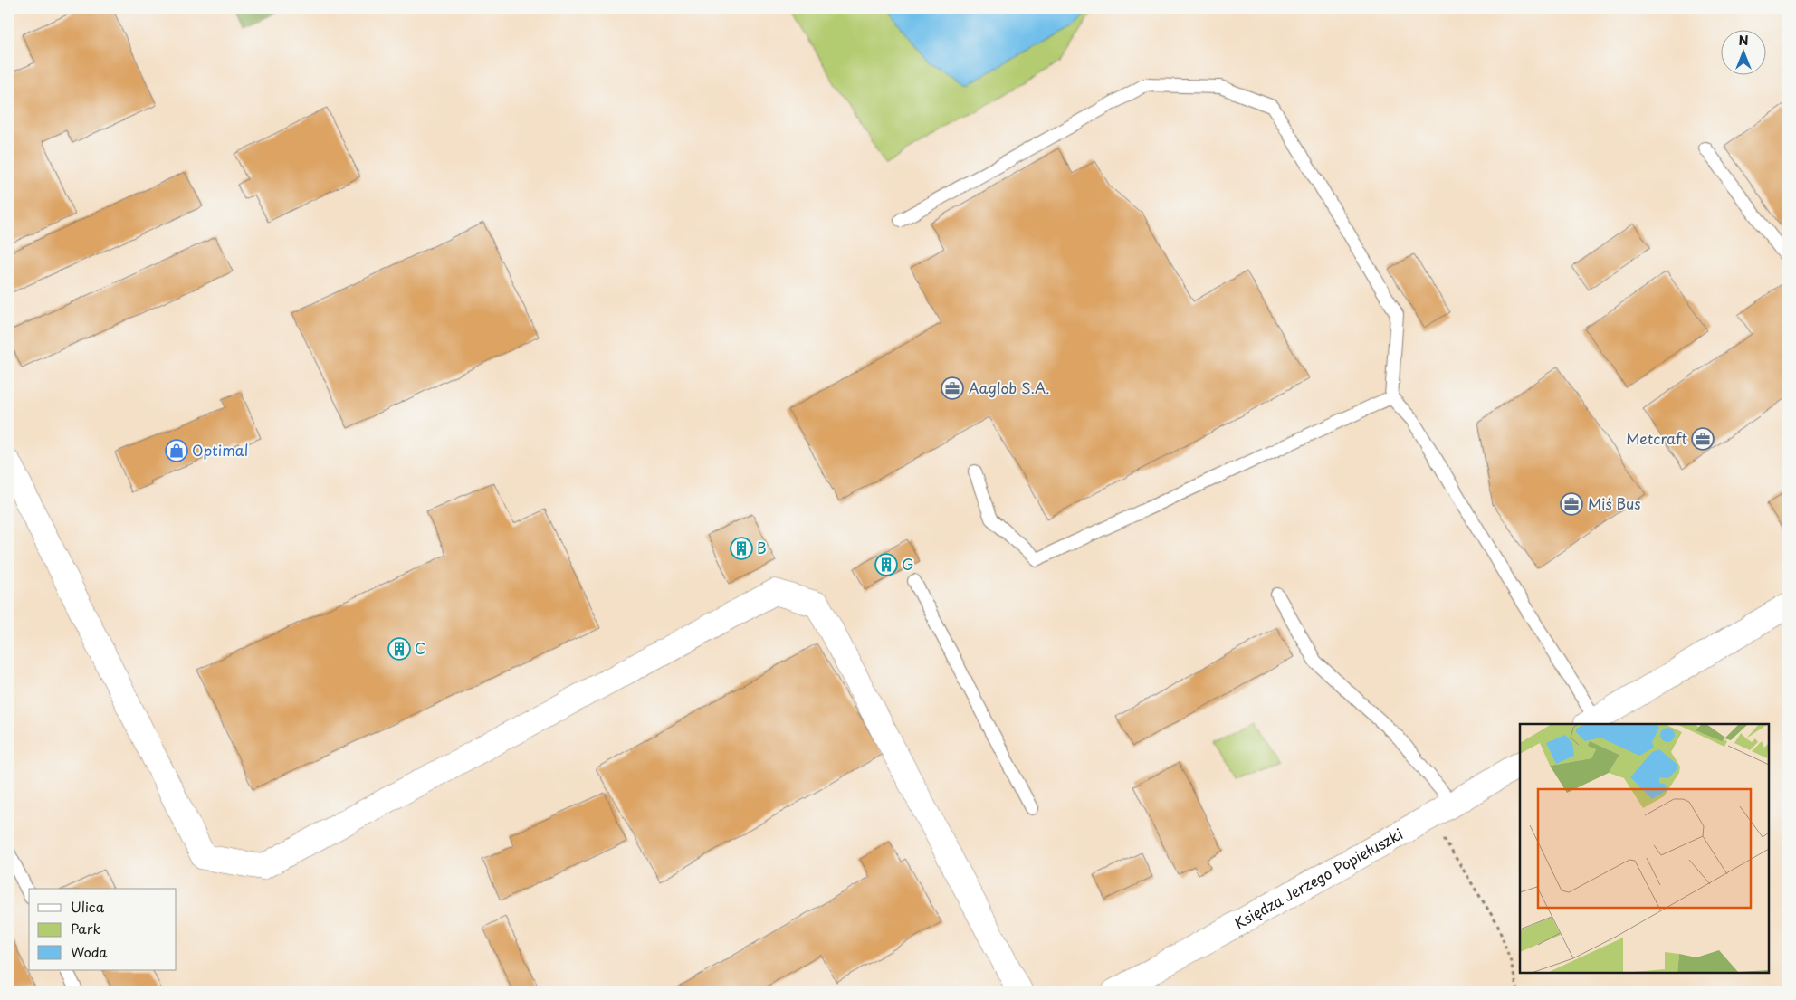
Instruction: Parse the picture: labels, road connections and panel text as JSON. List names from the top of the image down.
{
  "streets": {
    "street": ["Księdza Jerzego Popiełuszki"]
  },
  "places": {
    "office": ["Aaglob S.A.", "Metcraft", "Miś Bus"],
    "shop": ["Optimal"],
    "building": ["B", "G", "C"]
  },
  "legend": ["Ulica", "Park", "Woda"],
  "north": "top"
}
